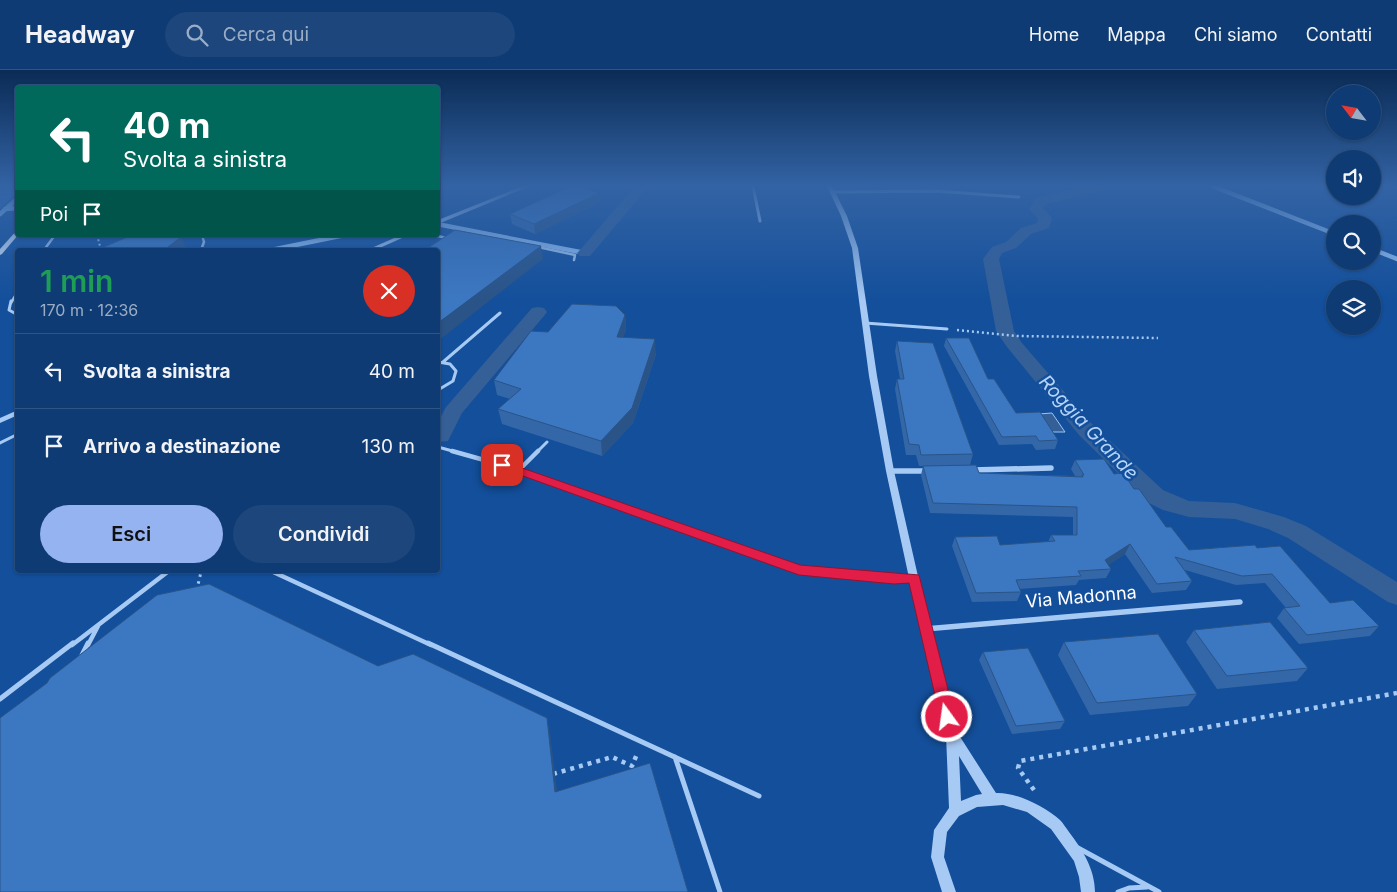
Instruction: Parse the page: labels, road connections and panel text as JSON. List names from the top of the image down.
{
  "streets": {
    "street": ["Via Madonna"]
  },
  "water": ["Roggia Grande"],
  "north": "top left",
  "page": {
    "header": "Headway",
    "search": "Cerca qui",
    "nav": [
      "Home",
      "Mappa",
      "Chi siamo",
      "Contatti"
    ],
    "turn": ["40 m", "Svolta a sinistra"],
    "then": "Poi",
    "heading": ["1 min", "170 m · 12:36"],
    "list": [
      {
        "name": "Svolta a sinistra",
        "value": "40 m"
      },
      {
        "name": "Arrivo a destinazione",
        "value": "130 m"
      }
    ],
    "buttons": ["Esci", "Condividi"]
  }
}
